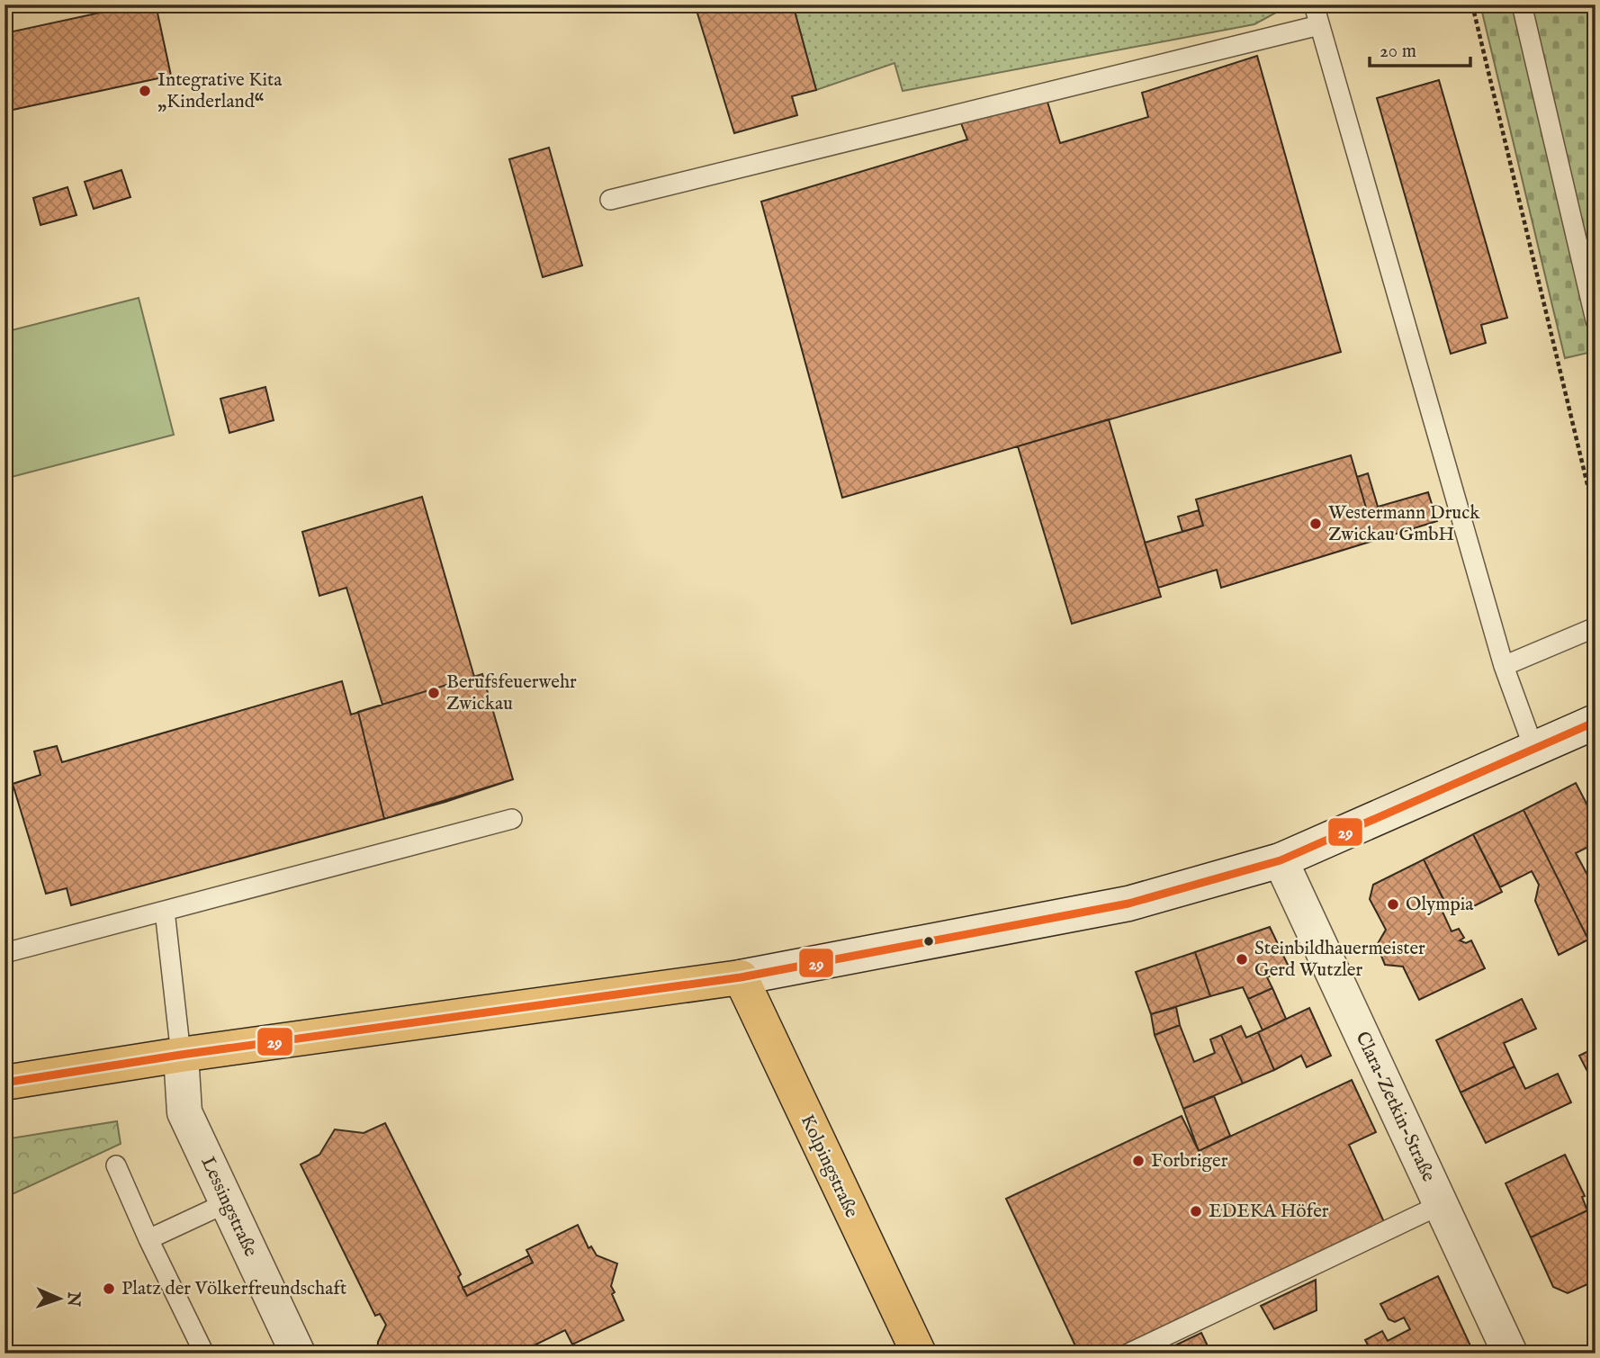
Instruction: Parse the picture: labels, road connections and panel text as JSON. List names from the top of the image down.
{
  "streets": {
    "main road": ["Clara-Zetkin-Straße", "Kolpingstraße", "Lessingstraße"]
  },
  "places": [
    "Integrative Kita „Kinderland“",
    "Westermann Druck Zwickau GmbH",
    "Berufsfeuerwehr Zwickau",
    "Olympia",
    "Steinbildhauermeister Gerd Wutzler",
    "Forbriger",
    "EDEKA Höfer",
    "Platz der Völkerfreundschaft"
  ],
  "lines": ["transit line 29"],
  "scale_bar": "20 m",
  "north": "right"
}
